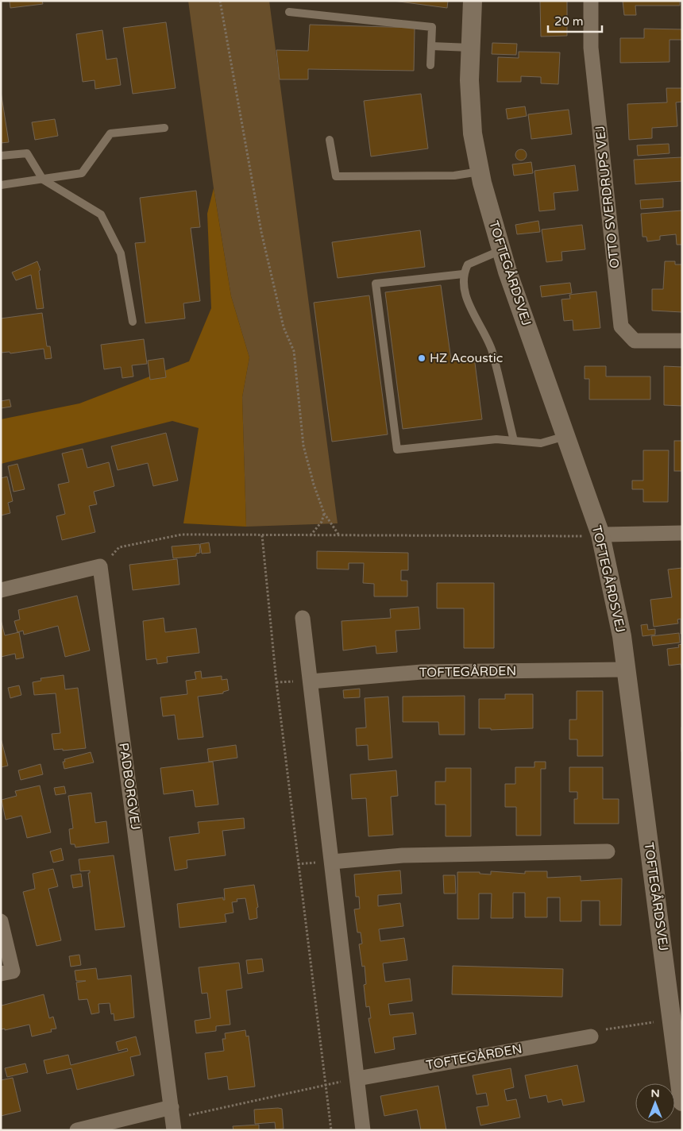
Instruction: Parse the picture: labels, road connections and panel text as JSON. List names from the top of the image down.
{
  "streets": {
    "street": [
      "OTTO SVERDRUPS VEJ",
      "TOFTEGÅRDSVEJ",
      "TOFTEGÅRDEN",
      "PADBORGVEJ"
    ]
  },
  "crossings": [
    ["TOFTEGÅRDSVEJ", "TOFTEGÅRDEN"]
  ],
  "places": ["HZ Acoustic"],
  "scale_bar": "20 m",
  "north": "top"
}
